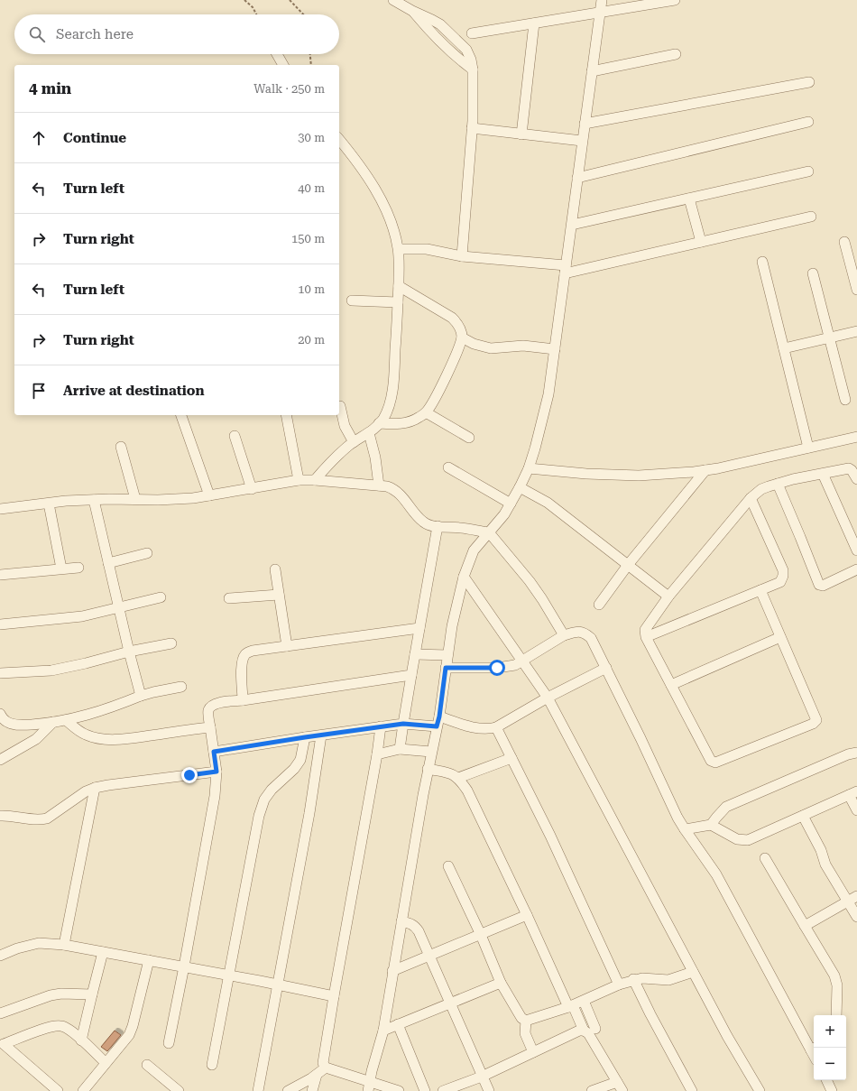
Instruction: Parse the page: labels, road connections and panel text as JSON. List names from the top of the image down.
{
  "page": {
    "search": "Search here",
    "heading": ["4 min", "Walk · 250 m"],
    "list": [
      ["Continue", "30 m"],
      ["Turn left", "40 m"],
      ["Turn right", "150 m"],
      ["Turn left", "10 m"],
      ["Turn right", "20 m"],
      "Arrive at destination"
    ],
    "map_buttons": ["+", "−"]
  }
}
